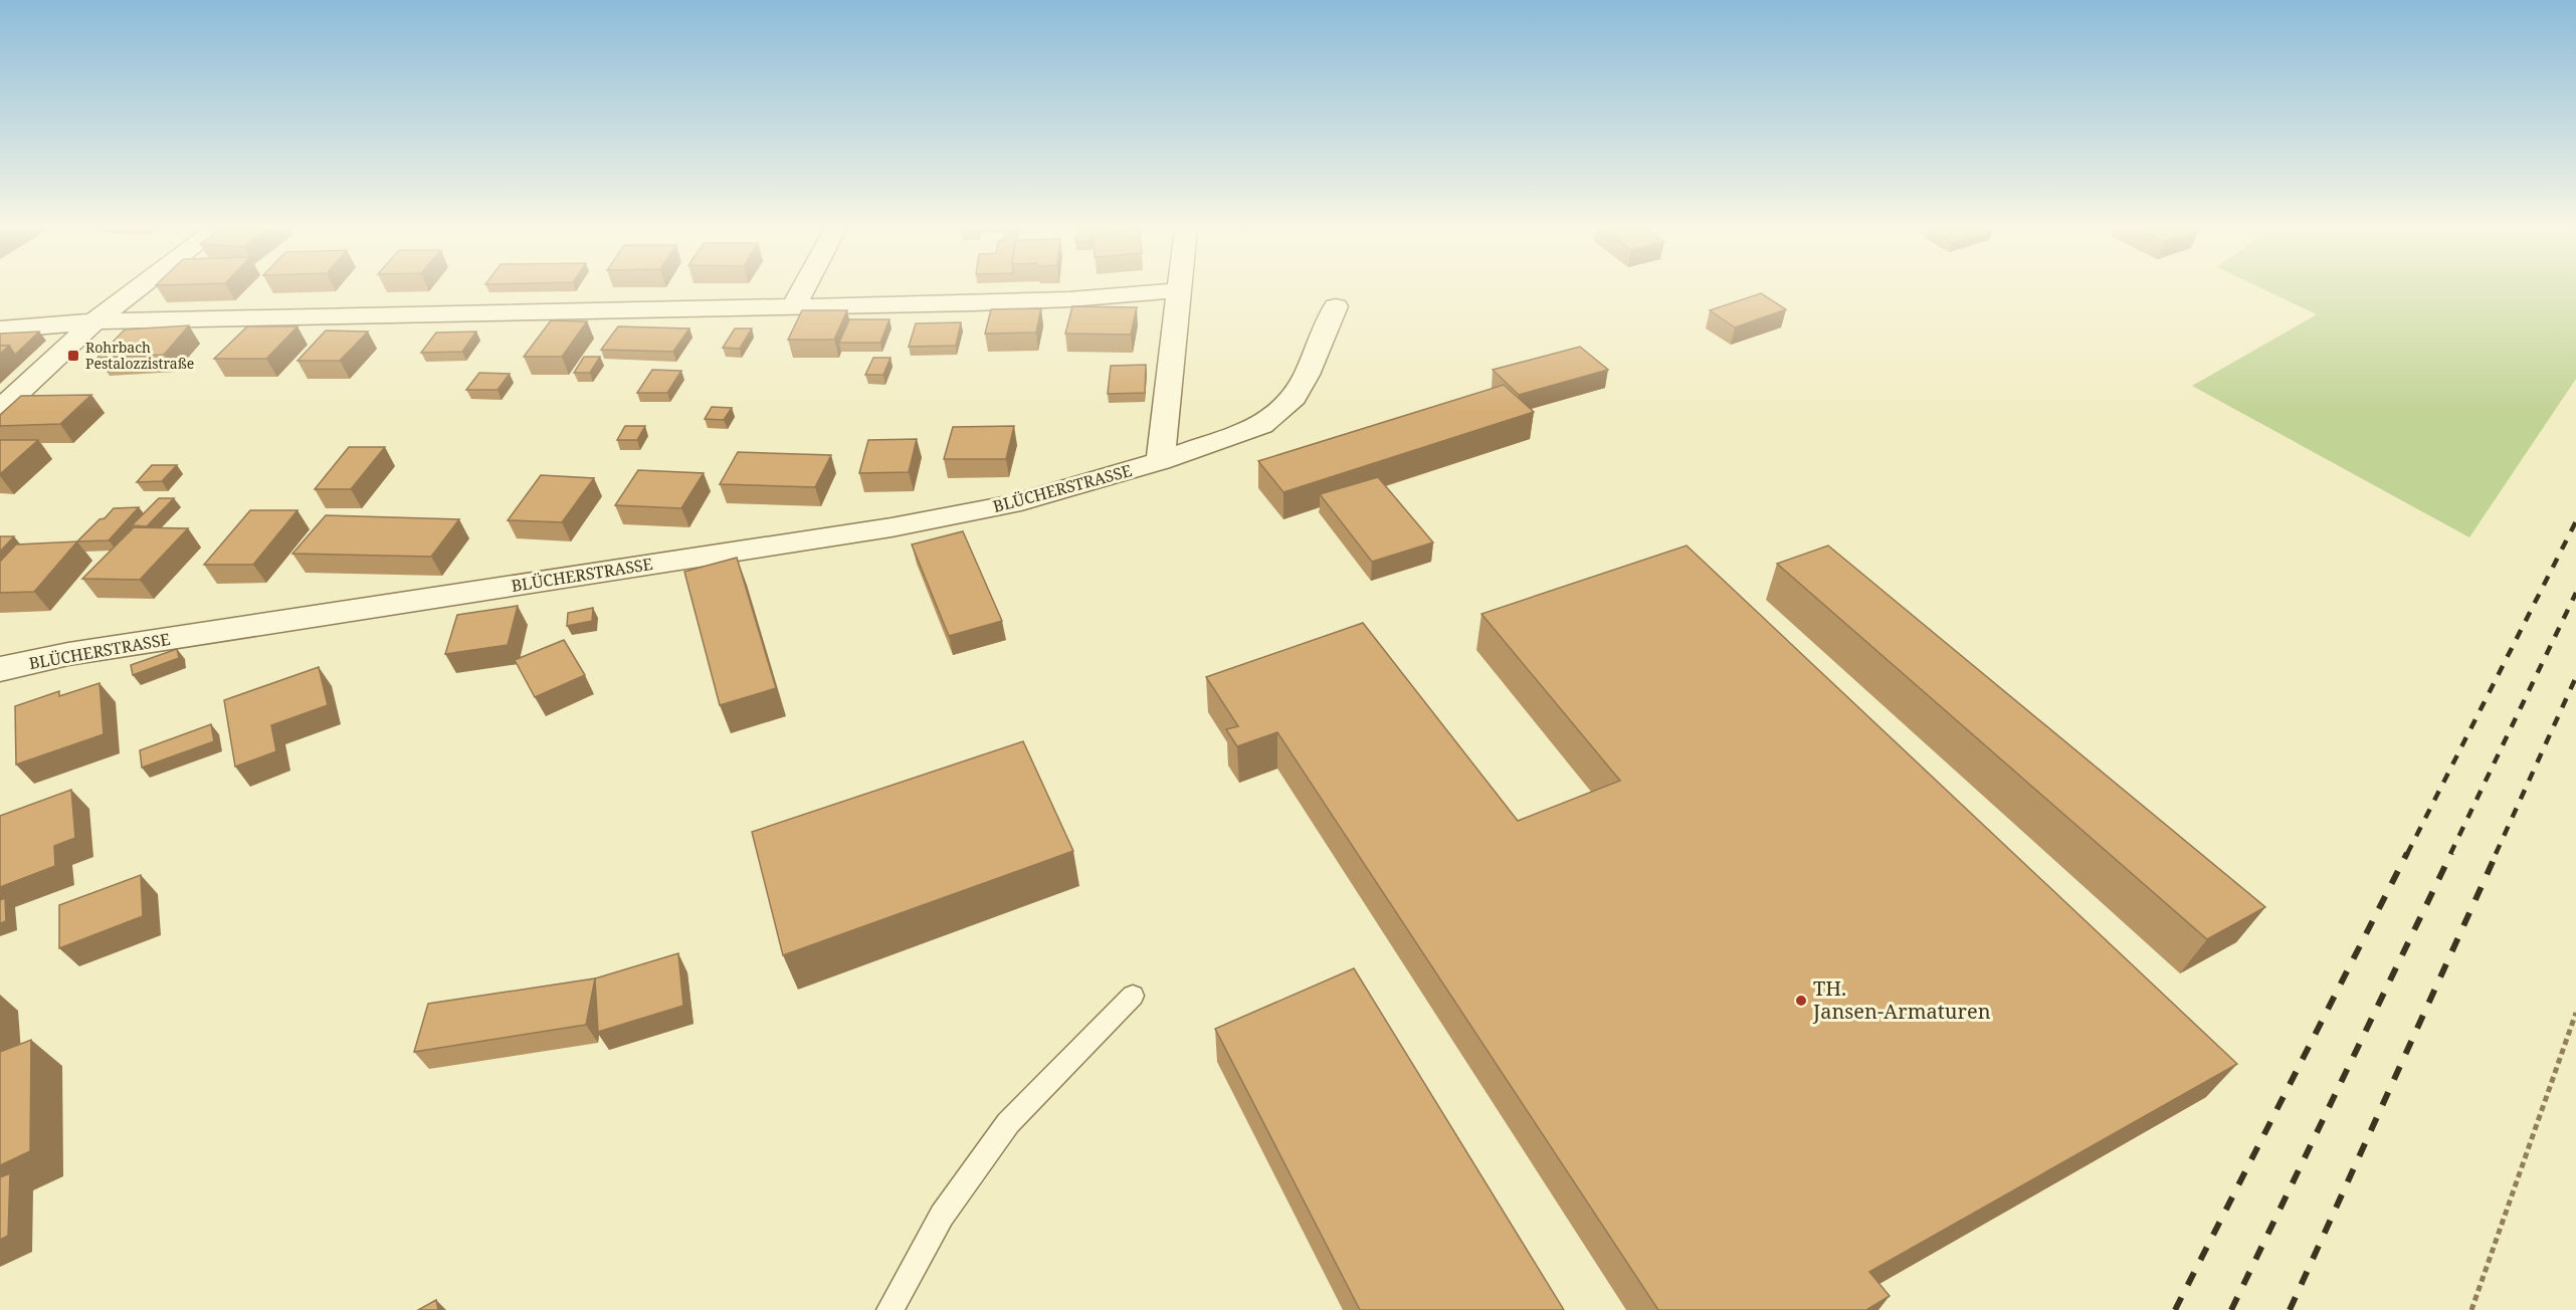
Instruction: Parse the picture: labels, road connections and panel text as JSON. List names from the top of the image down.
{
  "streets": {
    "street": ["BLÜCHERSTRASSE"]
  },
  "places": {
    "transit": ["Rohrbach Pestalozzistraße"],
    "other": ["TH. Jansen-Armaturen"]
  }
}
